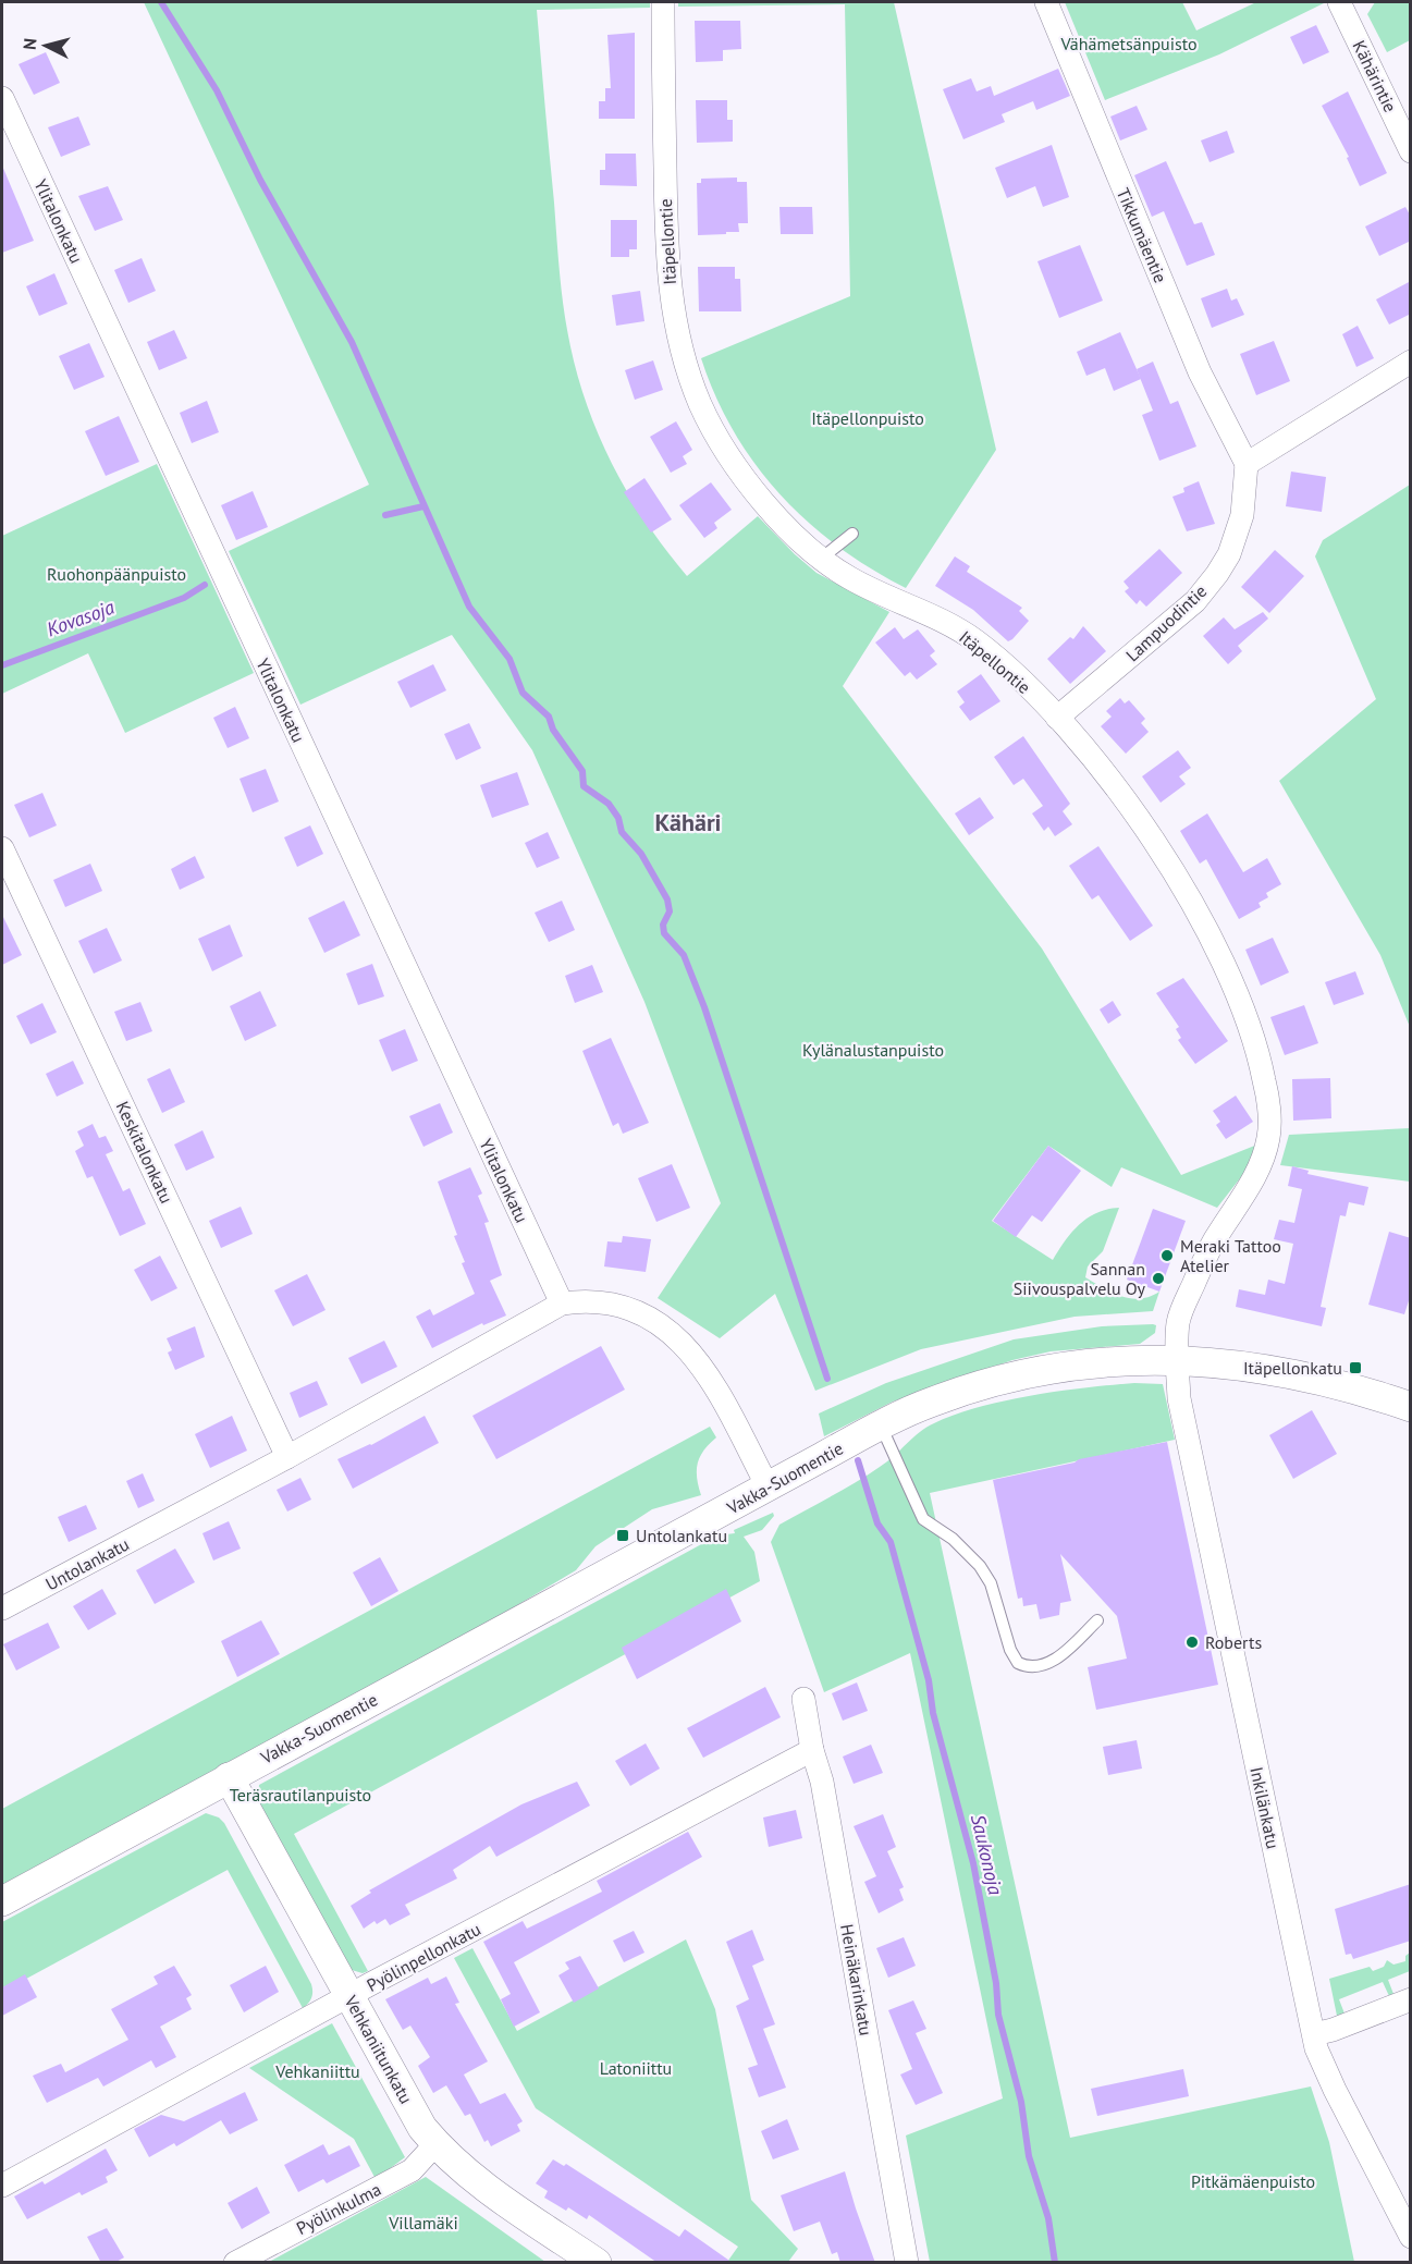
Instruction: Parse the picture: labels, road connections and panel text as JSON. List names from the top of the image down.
{
  "streets": {
    "street": [
      "Kähärintie",
      "Ylitalonkatu",
      "Tikkumäentie",
      "Itäpellontie",
      "Lampuodintie",
      "Keskitalonkatu",
      "Vakka-Suomentie",
      "Untolankatu",
      "Inkilänkatu",
      "Pyölinpellonkatu",
      "Heinäkarinkatu",
      "Vehkaniitunkatu",
      "Pyölinkulma"
    ]
  },
  "crossings": [
    ["Ylitalonkatu", "Untolankatu"],
    ["Tikkumäentie", "Lampuodintie"],
    ["Itäpellontie", "Lampuodintie"],
    ["Itäpellontie", "Vakka-Suomentie"],
    ["Itäpellontie", "Inkilänkatu"],
    ["Keskitalonkatu", "Untolankatu"],
    ["Vakka-Suomentie", "Untolankatu"],
    ["Vakka-Suomentie", "Inkilänkatu"],
    ["Vakka-Suomentie", "Vehkaniitunkatu"],
    ["Pyölinpellonkatu", "Heinäkarinkatu"],
    ["Pyölinpellonkatu", "Vehkaniitunkatu"],
    ["Vehkaniitunkatu", "Pyölinkulma"]
  ],
  "districts": ["Kähäri"],
  "water": ["Kovasoja", "Saukonoja"],
  "parks": [
    "Vähämetsänpuisto",
    "Itäpellonpuisto",
    "Ruohonpäänpuisto",
    "Kylänalustanpuisto",
    "Teräsrautilanpuisto",
    "Latoniittu",
    "Vehkaniittu",
    "Pitkämäenpuisto",
    "Villamäki"
  ],
  "places": {
    "other": ["Meraki Tattoo Atelier", "Sannan Siivouspalvelu Oy", "Roberts"],
    "transit": ["Itäpellonkatu", "Untolankatu"]
  },
  "north": "left"
}
